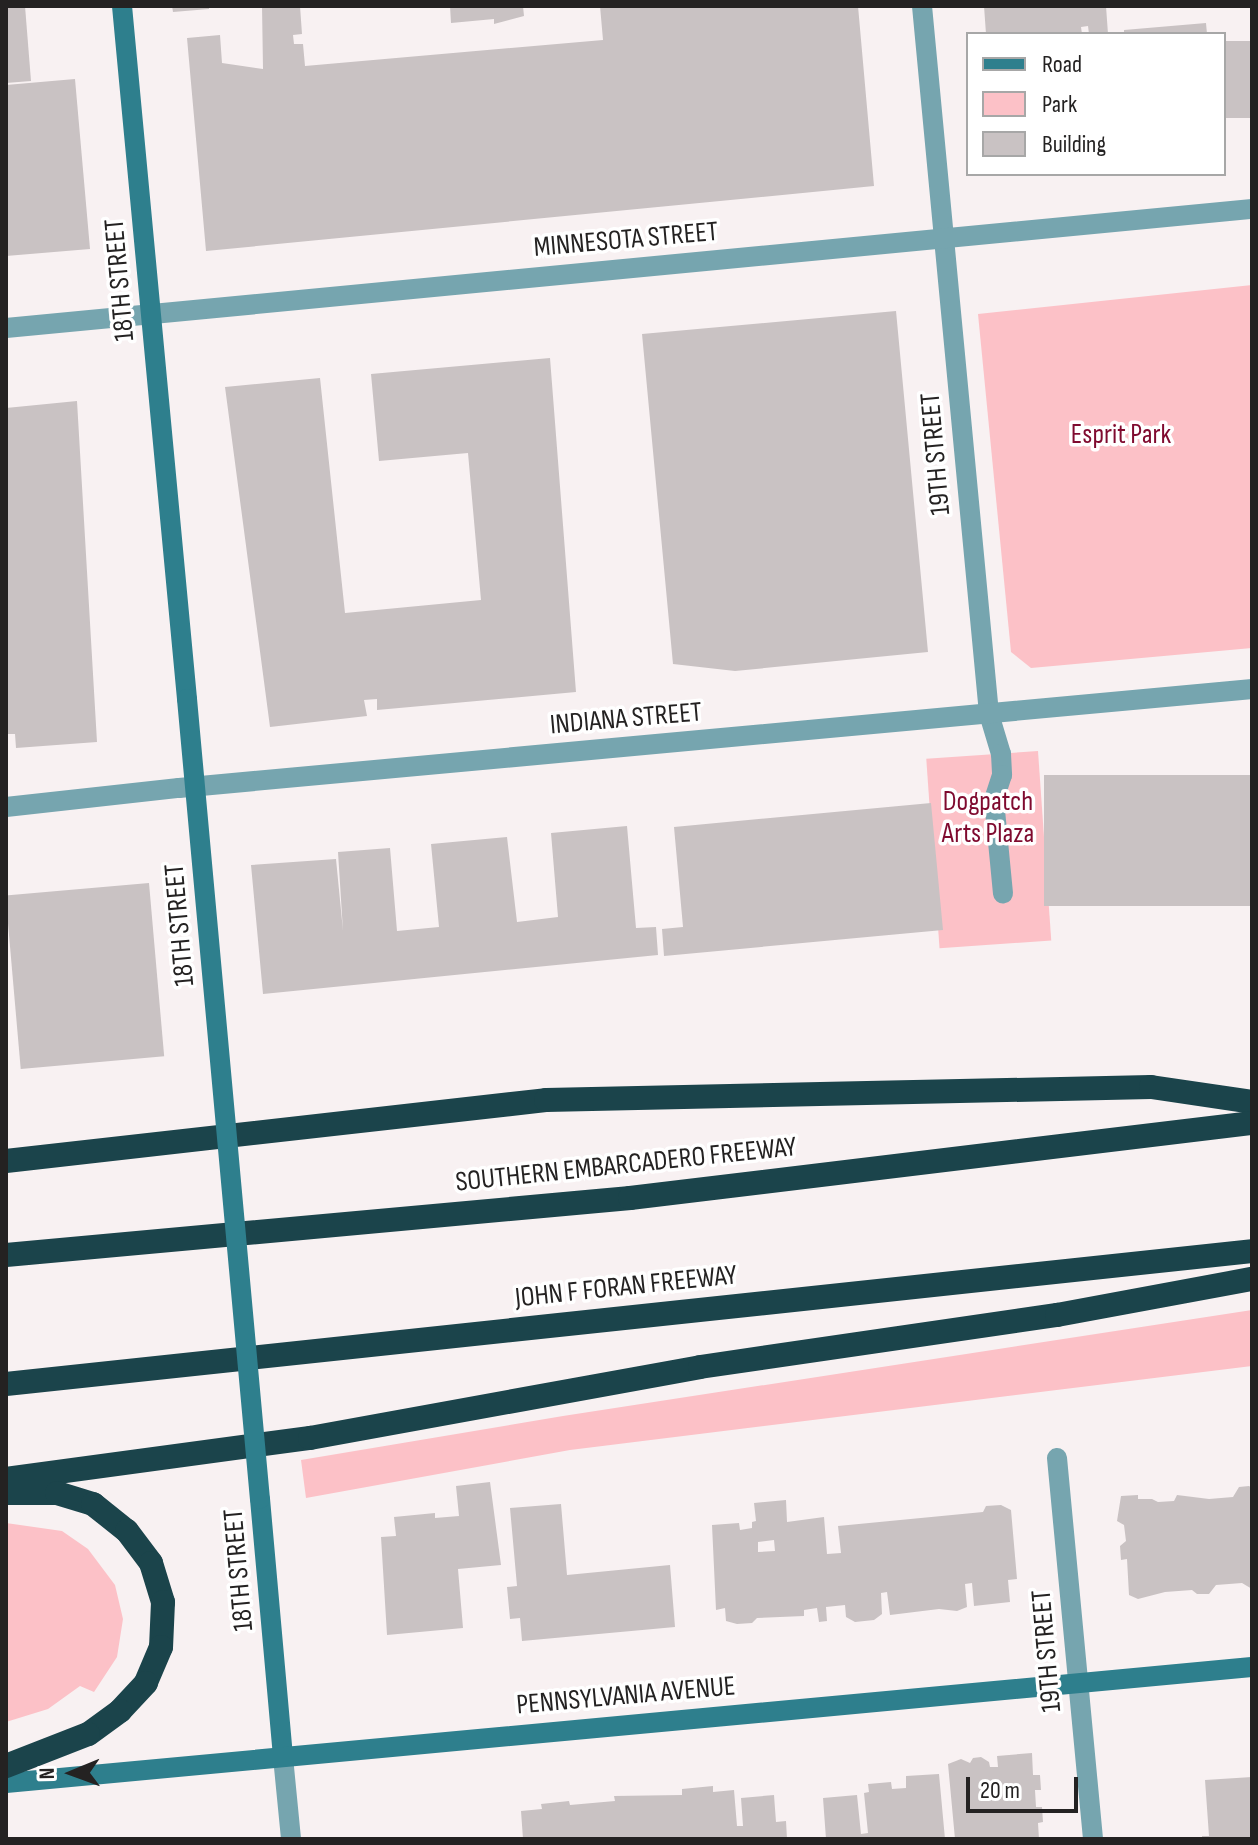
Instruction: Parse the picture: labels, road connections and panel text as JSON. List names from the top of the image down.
{
  "streets": {
    "highway": ["SOUTHERN EMBARCADERO FREEWAY", "JOHN F FORAN FREEWAY"],
    "main road": ["18TH STREET", "PENNSYLVANIA AVENUE"],
    "street": ["MINNESOTA STREET", "19TH STREET", "INDIANA STREET"]
  },
  "crossings": [
    ["MINNESOTA STREET", "18TH STREET"],
    ["MINNESOTA STREET", "19TH STREET"],
    ["18TH STREET", "PENNSYLVANIA AVENUE"],
    ["19TH STREET", "INDIANA STREET"],
    ["19TH STREET", "PENNSYLVANIA AVENUE"]
  ],
  "parks": ["Esprit Park", "Dogpatch Arts Plaza"],
  "legend": ["Road", "Park", "Building"],
  "scale_bar": "20 m",
  "north": "left"
}
